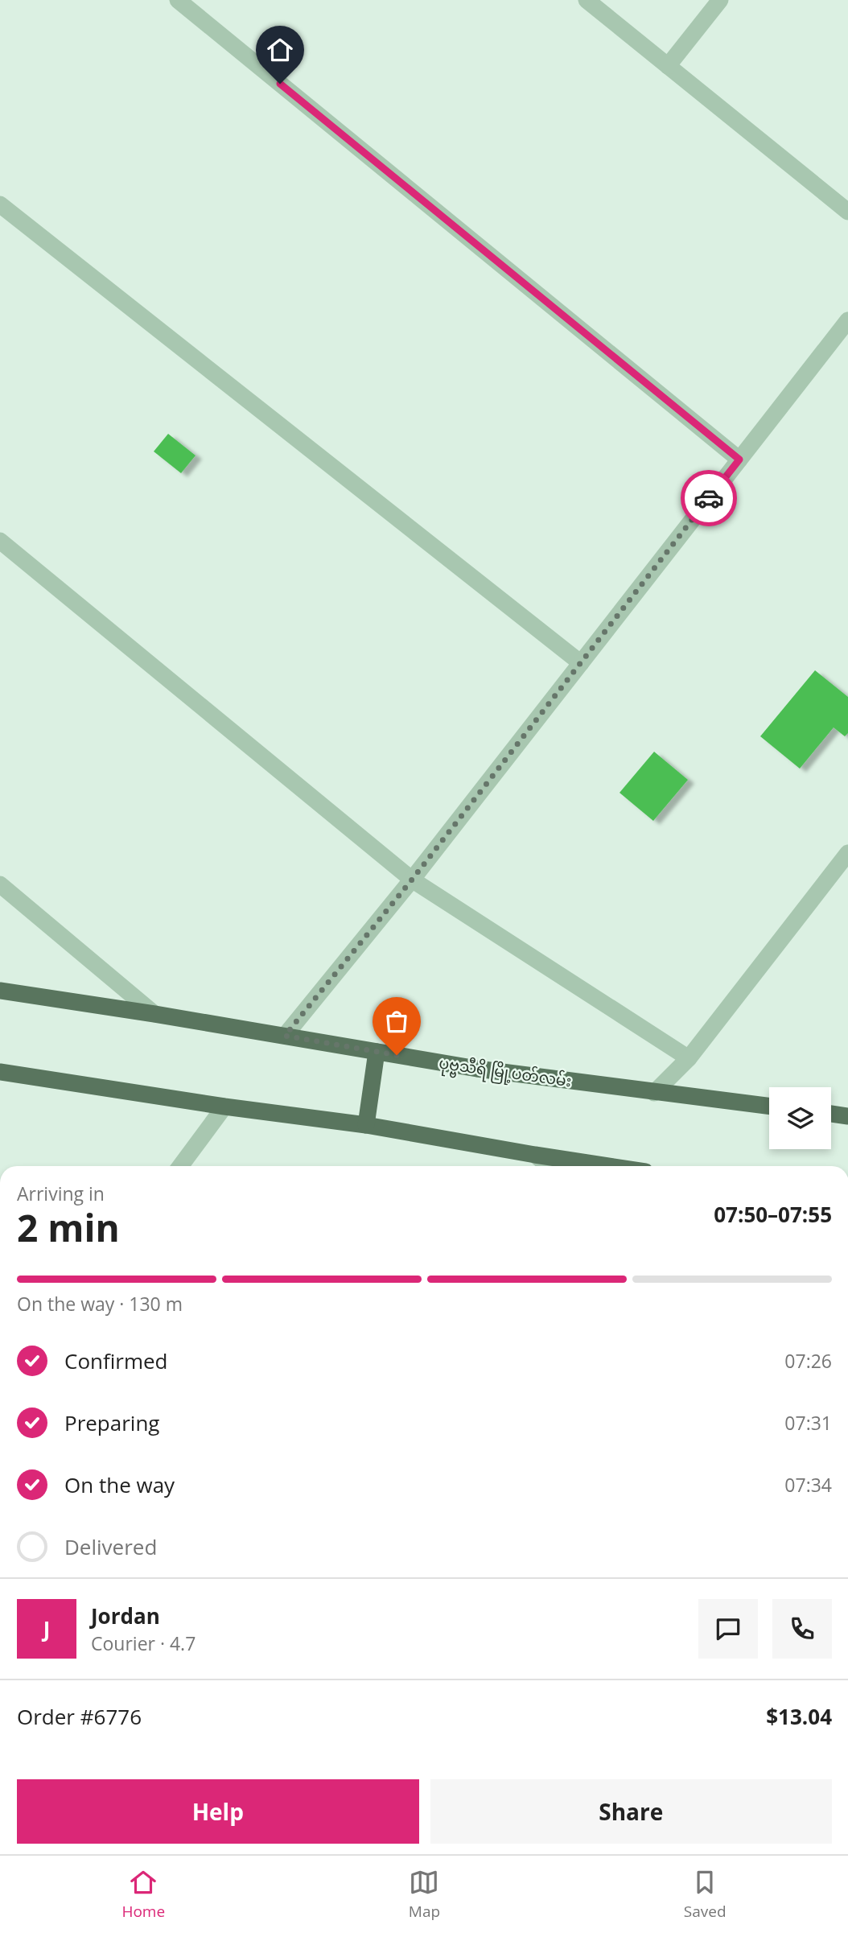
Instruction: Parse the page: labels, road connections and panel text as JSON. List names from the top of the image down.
{
  "streets": {
    "main road": ["ပုဗ္ဗသီရိ မြို့ပတ်လမ်း"]
  },
  "page": {
    "heading": ["2 min", "Arriving in", "07:50–07:55"],
    "panel": [
      "Jordan",
      "Courier · 4.7",
      "Order #6776",
      "$13.04"
    ],
    "bar": "On the way · 130 m",
    "list": [
      ["Confirmed", "07:26"],
      ["Preparing", "07:31"],
      ["On the way", "07:34"],
      "Delivered"
    ],
    "round": "J",
    "buttons": ["Help", "Share"],
    "tabs": ["Home", "Map", "Saved"]
  }
}
